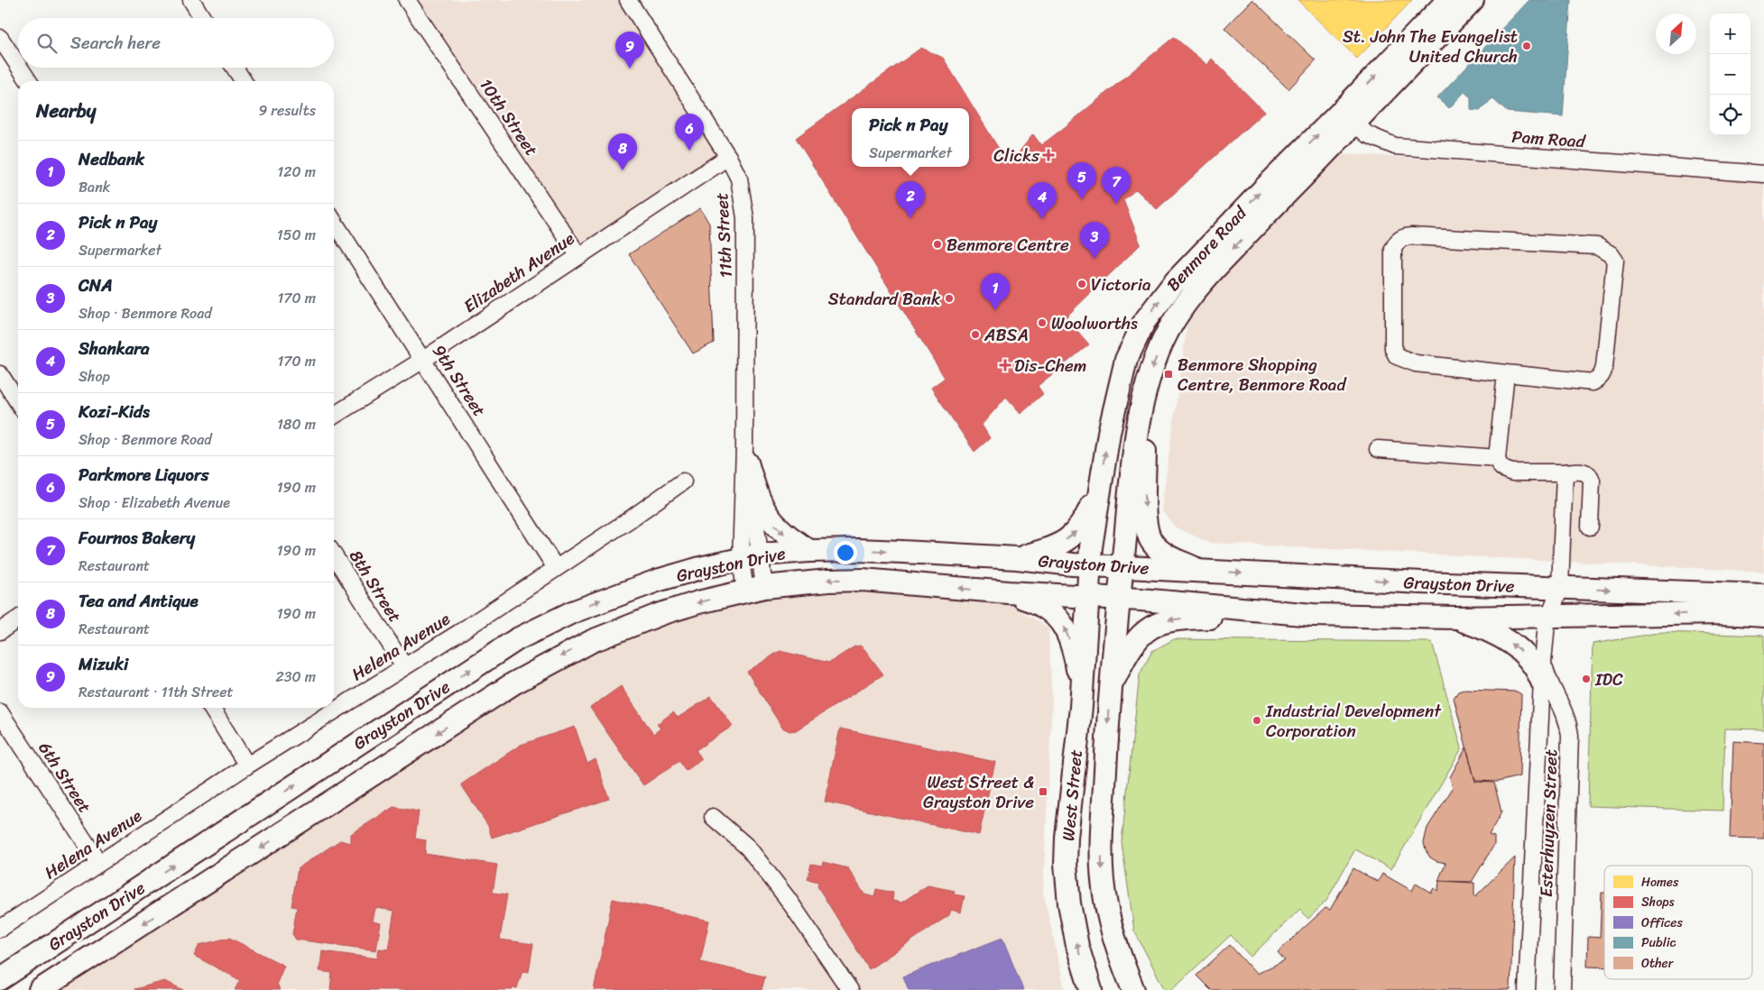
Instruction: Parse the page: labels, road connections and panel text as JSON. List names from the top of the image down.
{
  "streets": {
    "main road": ["Benmore Road", "Grayston Drive", "West Street"],
    "street": [
      "10th Street",
      "Pam Road",
      "11th Street",
      "Elizabeth Avenue",
      "9th Street",
      "8th Street",
      "Helena Avenue",
      "6th Street",
      "Esterhuyzen Street"
    ]
  },
  "crossings": [
    ["10th Street", "Elizabeth Avenue"],
    ["Pam Road", "Benmore Road"],
    ["11th Street", "Elizabeth Avenue"],
    ["11th Street", "Grayston Drive"],
    ["Benmore Road", "Grayston Drive"],
    ["Benmore Road", "West Street"],
    ["Elizabeth Avenue", "9th Street"],
    ["9th Street", "Helena Avenue"],
    ["Grayston Drive", "West Street"],
    ["Grayston Drive", "Esterhuyzen Street"],
    ["8th Street", "Helena Avenue"],
    ["Helena Avenue", "6th Street"]
  ],
  "places": {
    "other": [
      "St. John The Evangelist United Church",
      "Benmore Centre",
      "Victoria",
      "Standard Bank",
      "Woolworths",
      "ABSA",
      "IDC",
      "Industrial Development Corporation"
    ],
    "health": ["Clicks", "Dis-Chem"],
    "transit": ["Benmore Shopping Centre, Benmore Road", "West Street & Grayston Drive"]
  },
  "legend": [
    "Homes",
    "Shops",
    "Offices",
    "Public",
    "Other"
  ],
  "north": "top right",
  "page": {
    "map_buttons": ["+", "−"],
    "search": "Search here",
    "pins": [
      "9",
      "6",
      "8",
      "5",
      "7",
      "2",
      "4",
      "3",
      "1"
    ],
    "heading": ["Nearby", "9 results"],
    "popup": ["Pick n Pay", "Supermarket"],
    "list": [
      {
        "mark": "1",
        "name": "Nedbank",
        "note": "Bank",
        "value": "120 m"
      },
      {
        "mark": "2",
        "name": "Pick n Pay",
        "note": "Supermarket",
        "value": "150 m"
      },
      {
        "mark": "3",
        "name": "CNA",
        "note": "Shop · Benmore Road",
        "value": "170 m"
      },
      {
        "mark": "4",
        "name": "Shankara",
        "note": "Shop",
        "value": "170 m"
      },
      {
        "mark": "5",
        "name": "Kozi-Kids",
        "note": "Shop · Benmore Road",
        "value": "180 m"
      },
      {
        "mark": "6",
        "name": "Parkmore Liquors",
        "note": "Shop · Elizabeth Avenue",
        "value": "190 m"
      },
      {
        "mark": "7",
        "name": "Fournos Bakery",
        "note": "Restaurant",
        "value": "190 m"
      },
      {
        "mark": "8",
        "name": "Tea and Antique",
        "note": "Restaurant",
        "value": "190 m"
      },
      {
        "mark": "9",
        "name": "Mizuki",
        "note": "Restaurant · 11th Street",
        "value": "230 m"
      }
    ]
  }
}
